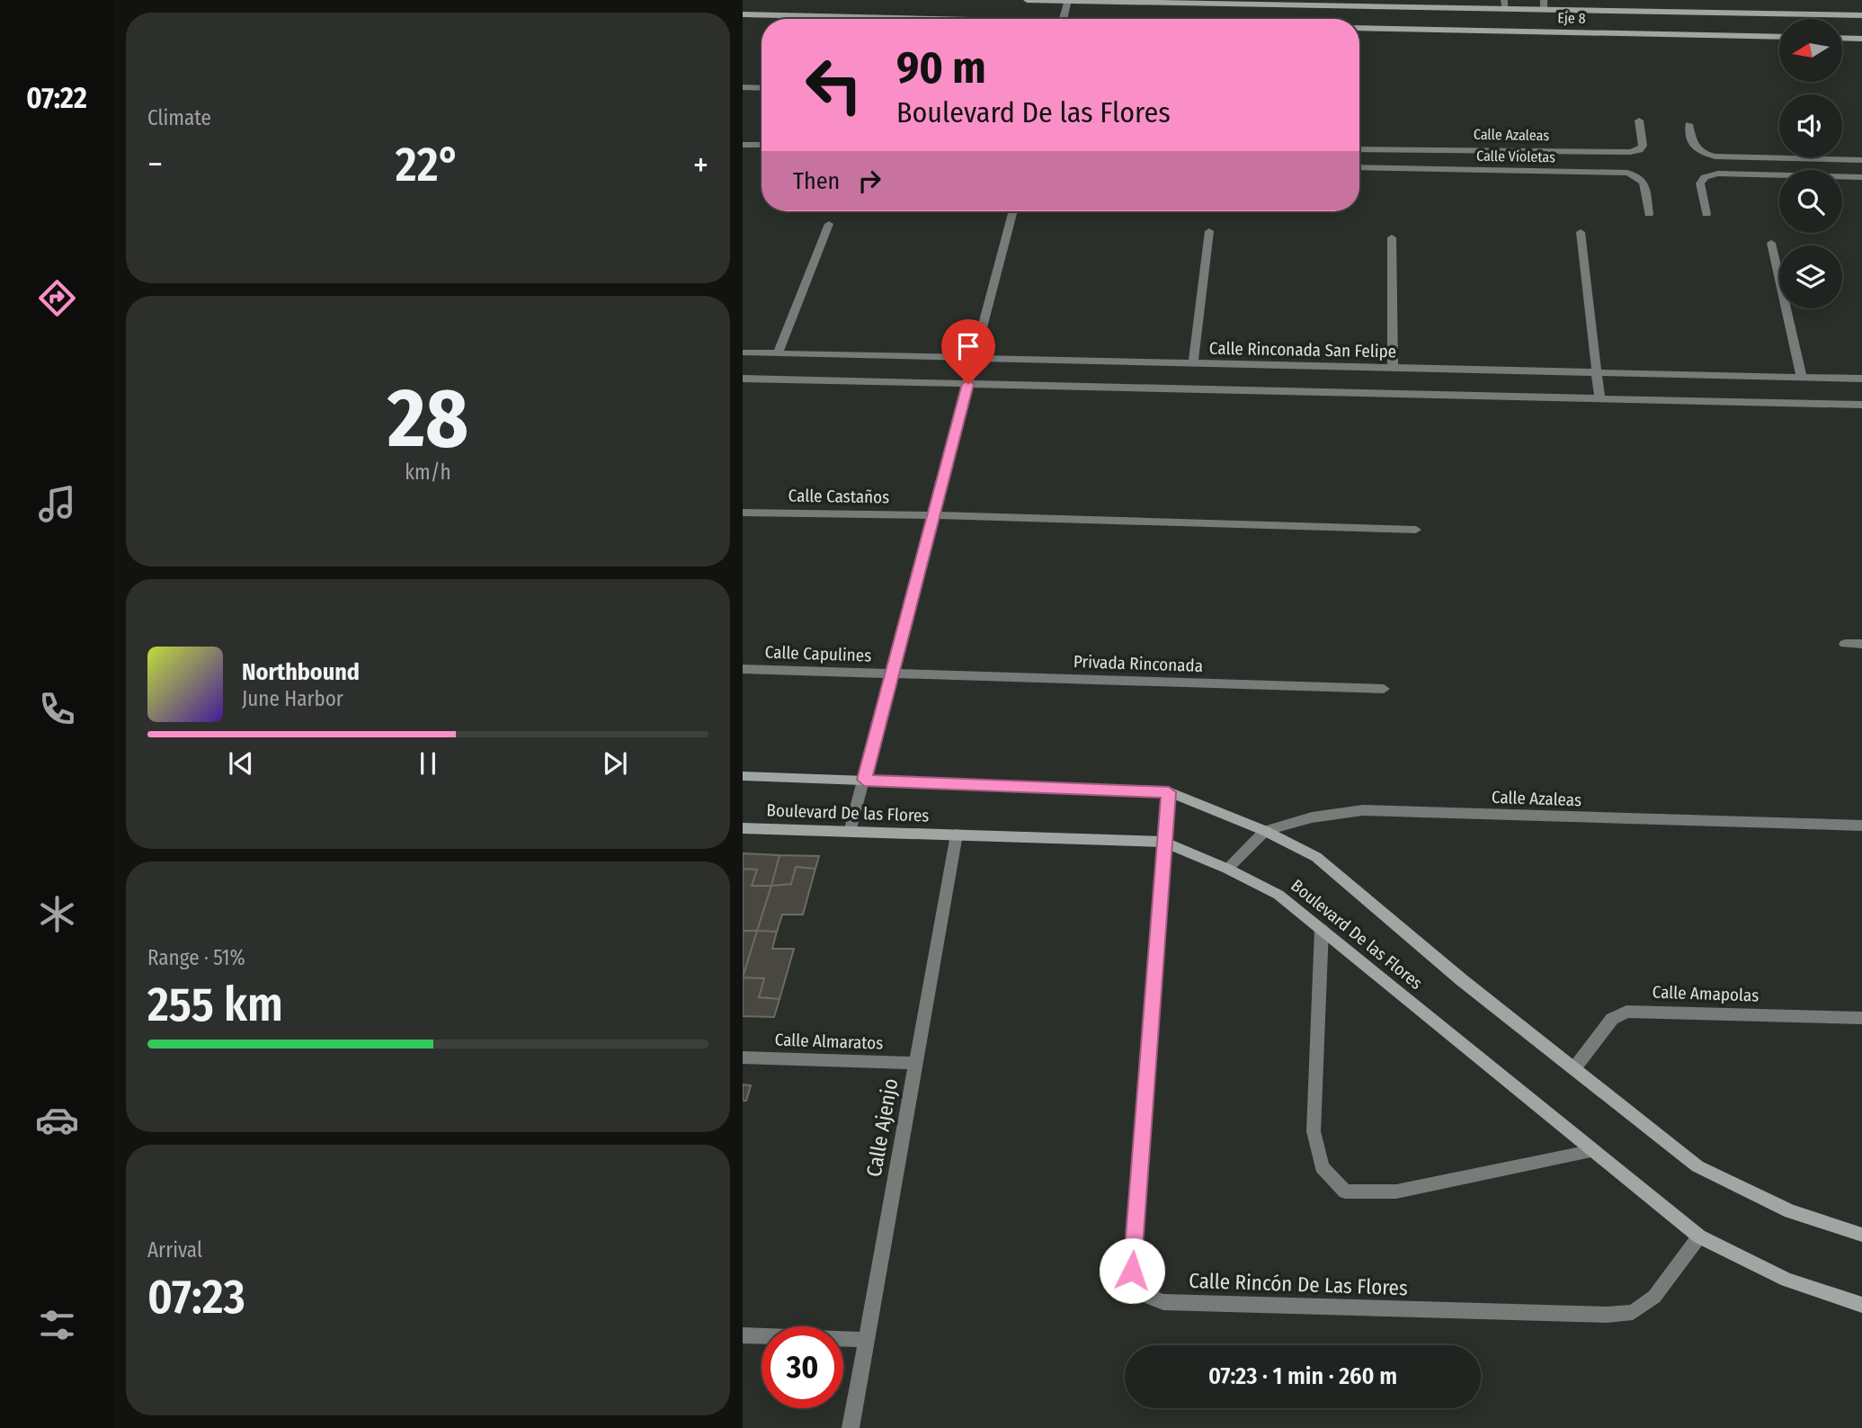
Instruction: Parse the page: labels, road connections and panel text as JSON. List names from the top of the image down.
{
  "streets": {
    "main road": ["Eje 8", "Boulevard De las Flores"],
    "street": [
      "Calle Azaleas",
      "Calle Violetas",
      "Calle Rinconada San Felipe",
      "Calle Castaños",
      "Calle Capulines",
      "Privada Rinconada",
      "Calle Amapolas",
      "Calle Almaratos",
      "Calle Ajenjo",
      "Calle Rincón De Las Flores"
    ]
  },
  "crossings": [
    ["Calle Azaleas", "Boulevard De las Flores"],
    ["Calle Capulines", "Privada Rinconada"],
    ["Boulevard De las Flores", "Calle Amapolas"],
    ["Boulevard De las Flores", "Calle Ajenjo"],
    ["Boulevard De las Flores", "Calle Rincón De Las Flores"],
    ["Calle Almaratos", "Calle Ajenjo"]
  ],
  "north": "left",
  "page": {
    "tabs": "07:22",
    "tile": [
      "Climate",
      ["28", "km/h"],
      ["Range · 51%", "255 km"],
      ["Arrival", "07:23"]
    ],
    "turn": ["90 m", "Boulevard De las Flores"],
    "heat": ["−", "22°", "+"],
    "then": "Then",
    "song": ["Northbound", "June Harbor"],
    "limit": "30",
    "trip": "07:23 · 1 min · 260 m"
  }
}
